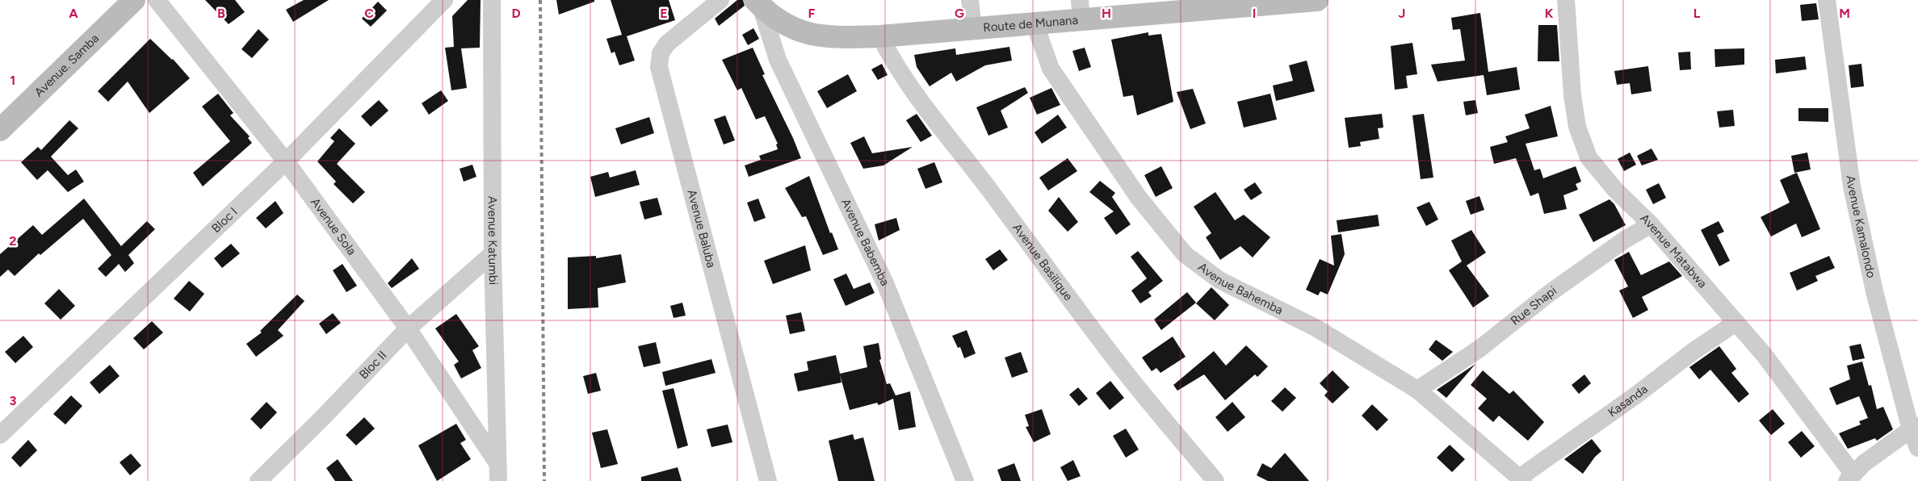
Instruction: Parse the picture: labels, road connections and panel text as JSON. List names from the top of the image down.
{
  "streets": {
    "main road": ["Route de Munana", "Avenue. Samba"],
    "street": [
      "Bloc I",
      "Avenue Sola",
      "Avenue Kamalondo",
      "Avenue Baluba",
      "Avenue Katumbi",
      "Avenue Babemba",
      "Avenue Matabwa",
      "Avenue Basilique",
      "Avenue Bahemba",
      "Rue Shapi",
      "Bloc II",
      "Kasanda"
    ]
  },
  "crossings": [
    ["Route de Munana", "Avenue Babemba"],
    ["Route de Munana", "Avenue Basilique"],
    ["Route de Munana", "Avenue Bahemba"],
    ["Bloc I", "Avenue Sola"],
    ["Avenue Sola", "Avenue Katumbi"],
    ["Avenue Sola", "Bloc II"],
    ["Avenue Katumbi", "Bloc II"],
    ["Avenue Matabwa", "Rue Shapi"],
    ["Avenue Matabwa", "Kasanda"],
    ["Avenue Bahemba", "Rue Shapi"],
    ["Avenue Bahemba", "Kasanda"]
  ],
  "grid": {
    "columns": [
      "A",
      "B",
      "C",
      "D",
      "E",
      "F",
      "G",
      "H",
      "I",
      "J",
      "K",
      "L",
      "M"
    ],
    "rows": ["1", "2", "3"]
  }
}
